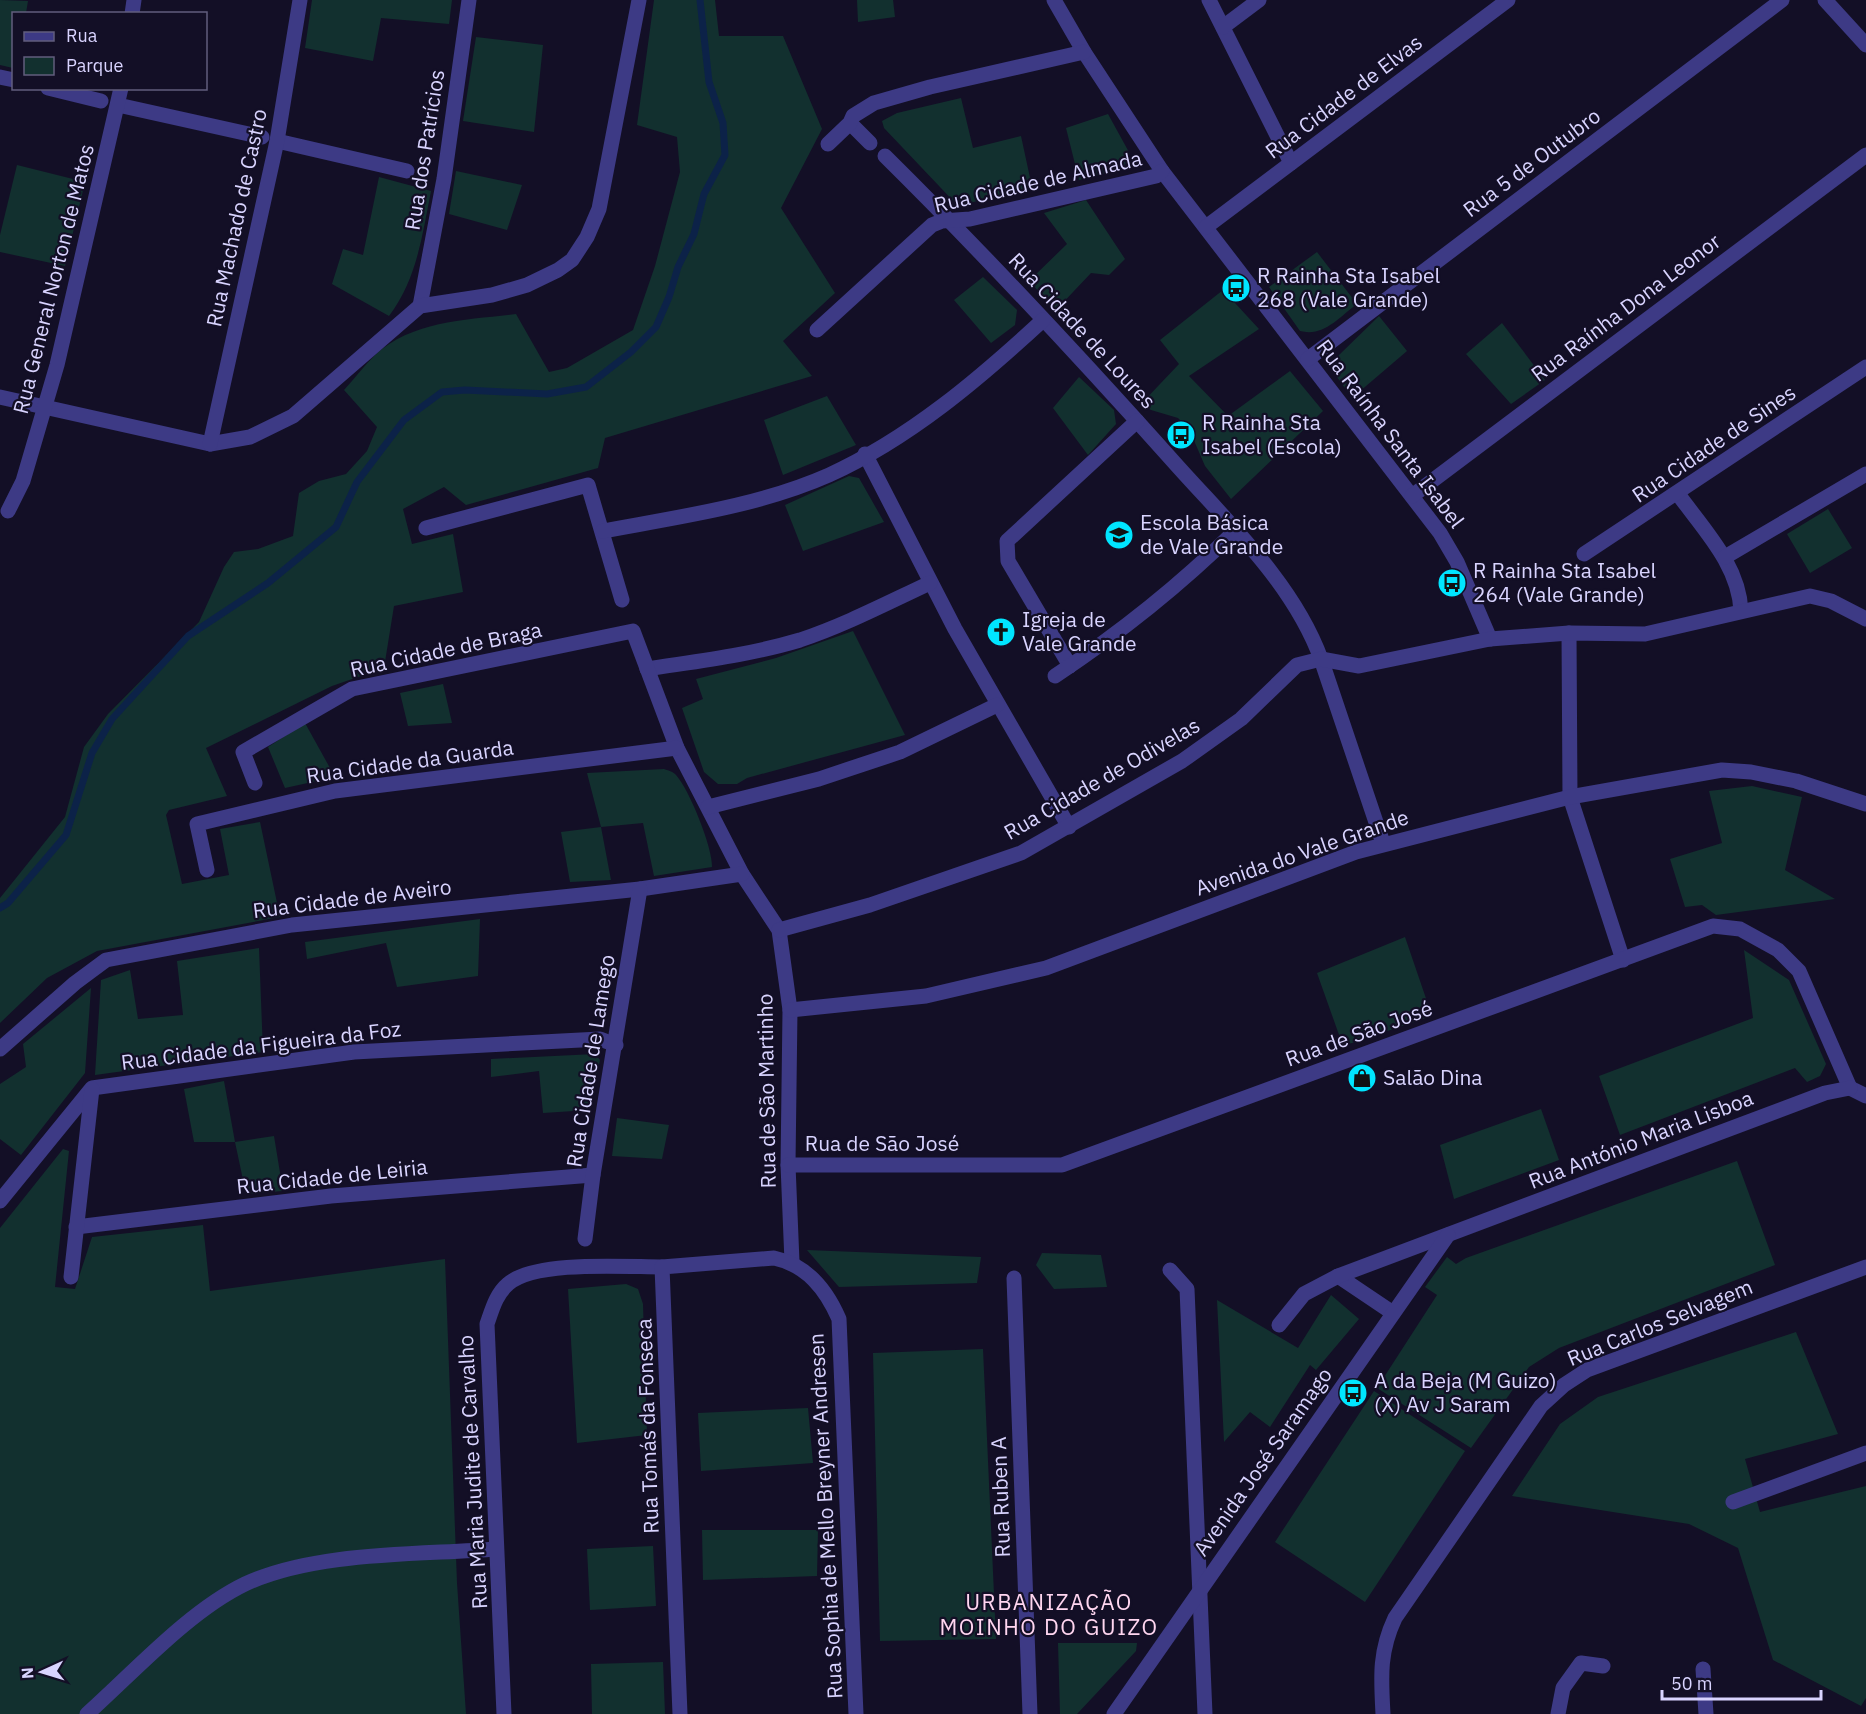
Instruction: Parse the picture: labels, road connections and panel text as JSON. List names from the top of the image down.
{
  "streets": {
    "street": [
      "Rua Cidade de Elvas",
      "Rua dos Patrícios",
      "Rua 5 de Outubro",
      "Rua Cidade de Almada",
      "Rua Machado de Castro",
      "Rua General Norton de Matos",
      "Rua Raínha Dona Leonor",
      "Rua Cidade de Loures",
      "Rua Raínha Santa Isabel",
      "Rua Cidade de Sines",
      "Rua Cidade de Braga",
      "Rua Cidade da Guarda",
      "Rua Cidade de Odivelas",
      "Avenida do Vale Grande",
      "Rua Cidade de Aveiro",
      "Rua de São José",
      "Rua Cidade da Figueira da Foz",
      "Rua Cidade de Lamego",
      "Rua de São Martinho",
      "Rua António Maria Lisboa",
      "Rua Cidade de Leiria",
      "Rua Carlos Selvagem",
      "Rua Tomás da Fonseca",
      "Avenida José Saramago",
      "Rua Maria Judite de Carvalho",
      "Rua Ruben A",
      "Rua Sophia de Mello Breyner Andresen"
    ]
  },
  "crossings": [
    ["Rua Cidade de Elvas", "Rua Raínha Santa Isabel"],
    ["Rua 5 de Outubro", "Rua Raínha Santa Isabel"],
    ["Rua Cidade de Almada", "Rua Cidade de Loures"],
    ["Rua Cidade de Almada", "Rua Raínha Santa Isabel"],
    ["Rua Raínha Dona Leonor", "Rua Raínha Santa Isabel"],
    ["Rua Cidade de Loures", "Rua Cidade de Odivelas"],
    ["Rua Cidade de Loures", "Avenida do Vale Grande"],
    ["Rua Cidade de Braga", "Rua de São Martinho"],
    ["Rua Cidade da Guarda", "Rua de São Martinho"],
    ["Rua Cidade de Odivelas", "Rua de São Martinho"],
    ["Avenida do Vale Grande", "Rua de São Martinho"],
    ["Rua Cidade de Aveiro", "Rua Cidade de Lamego"],
    ["Rua Cidade de Aveiro", "Rua de São Martinho"],
    ["Rua de São José", "Rua de São Martinho"],
    ["Rua de São José", "Rua António Maria Lisboa"],
    ["Rua Cidade da Figueira da Foz", "Rua Cidade de Lamego"],
    ["Rua Cidade de Lamego", "Rua Cidade de Leiria"],
    ["Rua de São Martinho", "Rua Sophia de Mello Breyner Andresen"],
    ["Rua António Maria Lisboa", "Avenida José Saramago"],
    ["Rua Tomás da Fonseca", "Rua Maria Judite de Carvalho"]
  ],
  "districts": ["URBANIZAÇÃO MOINHO DO GUIZO"],
  "places": {
    "bus stop": [
      "R Rainha Sta Isabel 268 (Vale Grande)",
      "R Rainha Sta Isabel (Escola)",
      "R Rainha Sta Isabel 264 (Vale Grande)",
      "A da Beja (M Guizo) (X) Av J Saram"
    ],
    "school or university": ["Escola Básica de Vale Grande"],
    "church": ["Igreja de Vale Grande"],
    "shop": ["Salão Dina"]
  },
  "legend": ["Rua", "Parque"],
  "scale_bar": "50 m",
  "north": "left"
}
